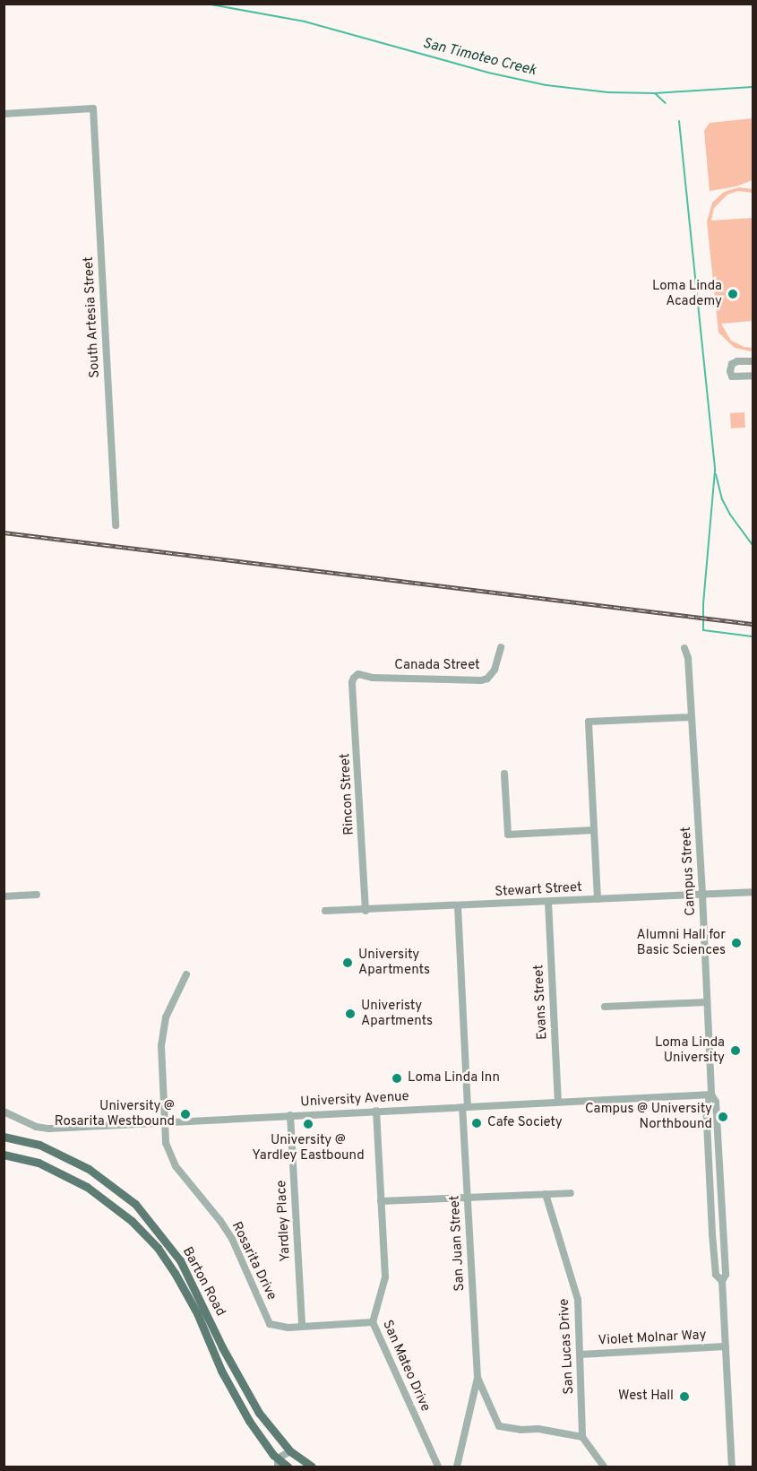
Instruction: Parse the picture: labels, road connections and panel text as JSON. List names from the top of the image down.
{
  "streets": {
    "main road": ["Barton Road"],
    "street": [
      "South Artesia Street",
      "Canada Street",
      "Rincon Street",
      "Campus Street",
      "Stewart Street",
      "Evans Street",
      "University Avenue",
      "Yardley Place",
      "San Juan Street",
      "Rosarita Drive",
      "Violet Molnar Way",
      "San Lucas Drive",
      "San Mateo Drive"
    ]
  },
  "crossings": [
    ["Canada Street", "Rincon Street"],
    ["Rincon Street", "Stewart Street"],
    ["Campus Street", "Stewart Street"],
    ["Campus Street", "University Avenue"],
    ["Campus Street", "Violet Molnar Way"],
    ["Stewart Street", "Evans Street"],
    ["Stewart Street", "San Juan Street"],
    ["Evans Street", "University Avenue"],
    ["University Avenue", "Yardley Place"],
    ["University Avenue", "San Juan Street"],
    ["University Avenue", "Rosarita Drive"],
    ["University Avenue", "San Mateo Drive"],
    ["Yardley Place", "Rosarita Drive"],
    ["San Juan Street", "San Lucas Drive"],
    ["Rosarita Drive", "San Mateo Drive"],
    ["Violet Molnar Way", "San Lucas Drive"]
  ],
  "water": ["San Timoteo Creek"],
  "places": [
    "Loma Linda Academy",
    "Alumni Hall for Basic Sciences",
    "University Apartments",
    "Univeristy Apartments",
    "Loma Linda University",
    "Loma Linda Inn",
    "University @ Rosarita Westbound",
    "Campus @ University Northbound",
    "Cafe Society",
    "University @ Yardley Eastbound",
    "West Hall"
  ]
}
